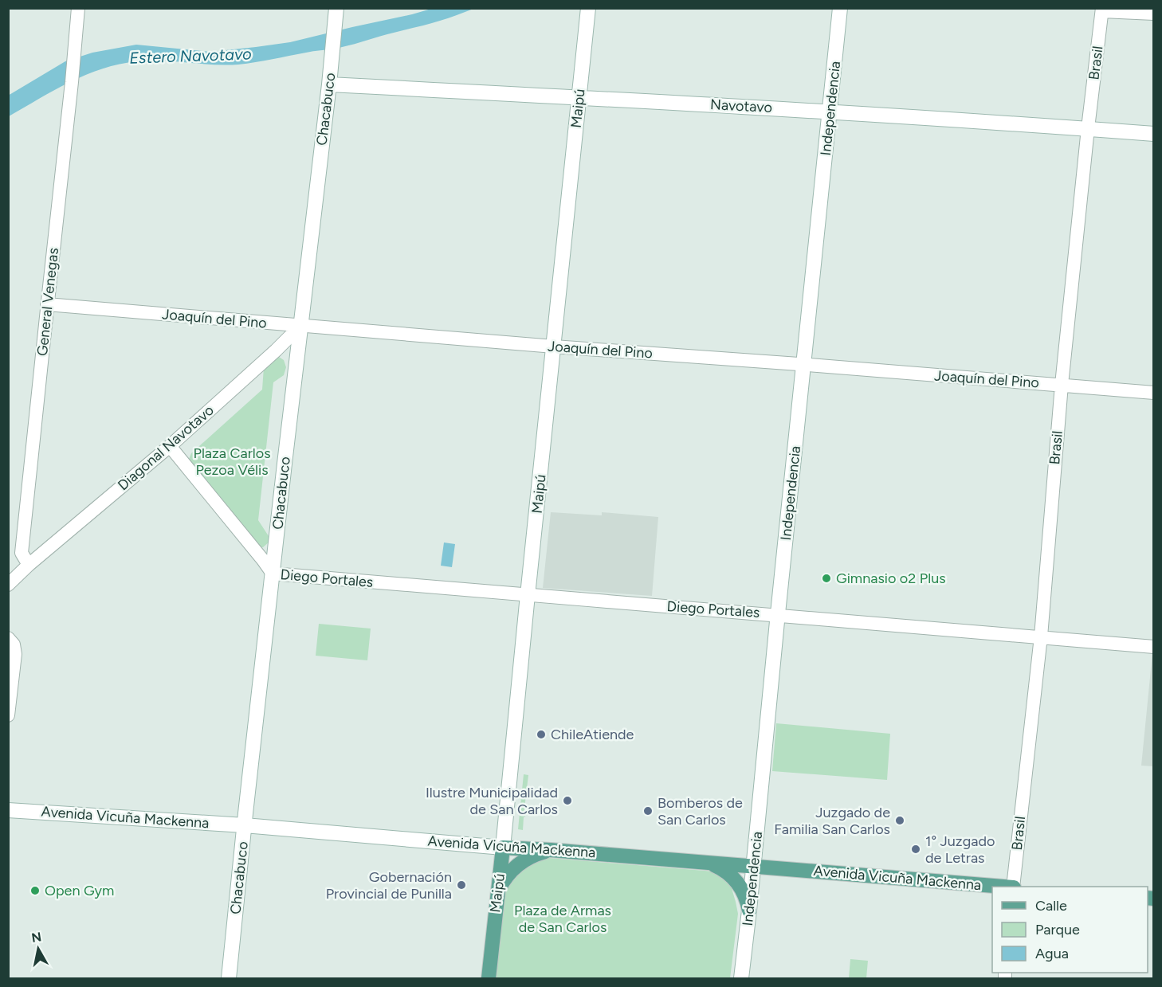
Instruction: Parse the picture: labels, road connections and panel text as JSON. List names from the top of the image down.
{
  "streets": {
    "main road": ["Maipú", "Avenida Vicuña Mackenna"],
    "street": [
      "Brasil",
      "Navotavo",
      "Independencia",
      "Chacabuco",
      "General Venegas",
      "Joaquín del Pino",
      "Diagonal Navotavo",
      "Diego Portales"
    ]
  },
  "crossings": [
    ["Brasil", "Navotavo"],
    ["Brasil", "Joaquín del Pino"],
    ["Brasil", "Diego Portales"],
    ["Navotavo", "Maipú"],
    ["Navotavo", "Independencia"],
    ["Navotavo", "Chacabuco"],
    ["Maipú", "Joaquín del Pino"],
    ["Maipú", "Diego Portales"],
    ["Maipú", "Avenida Vicuña Mackenna"],
    ["Independencia", "Joaquín del Pino"],
    ["Independencia", "Diego Portales"],
    ["Independencia", "Avenida Vicuña Mackenna"],
    ["Chacabuco", "Joaquín del Pino"],
    ["Chacabuco", "Diagonal Navotavo"],
    ["Chacabuco", "Diego Portales"],
    ["Chacabuco", "Avenida Vicuña Mackenna"],
    ["General Venegas", "Joaquín del Pino"],
    ["General Venegas", "Diagonal Navotavo"],
    ["Joaquín del Pino", "Diagonal Navotavo"]
  ],
  "water": ["Estero Navotavo"],
  "parks": ["Plaza Carlos Pezoa Vélis", "Plaza de Armas de San Carlos"],
  "places": [
    "Gimnasio o2 Plus",
    "ChileAtiende",
    "Ilustre Municipalidad de San Carlos",
    "Bomberos de San Carlos",
    "Juzgado de Familia San Carlos",
    "1° Juzgado de Letras",
    "Gobernación Provincial de Punilla",
    "Open Gym"
  ],
  "legend": ["Calle", "Parque", "Agua"],
  "north": "top"
}
